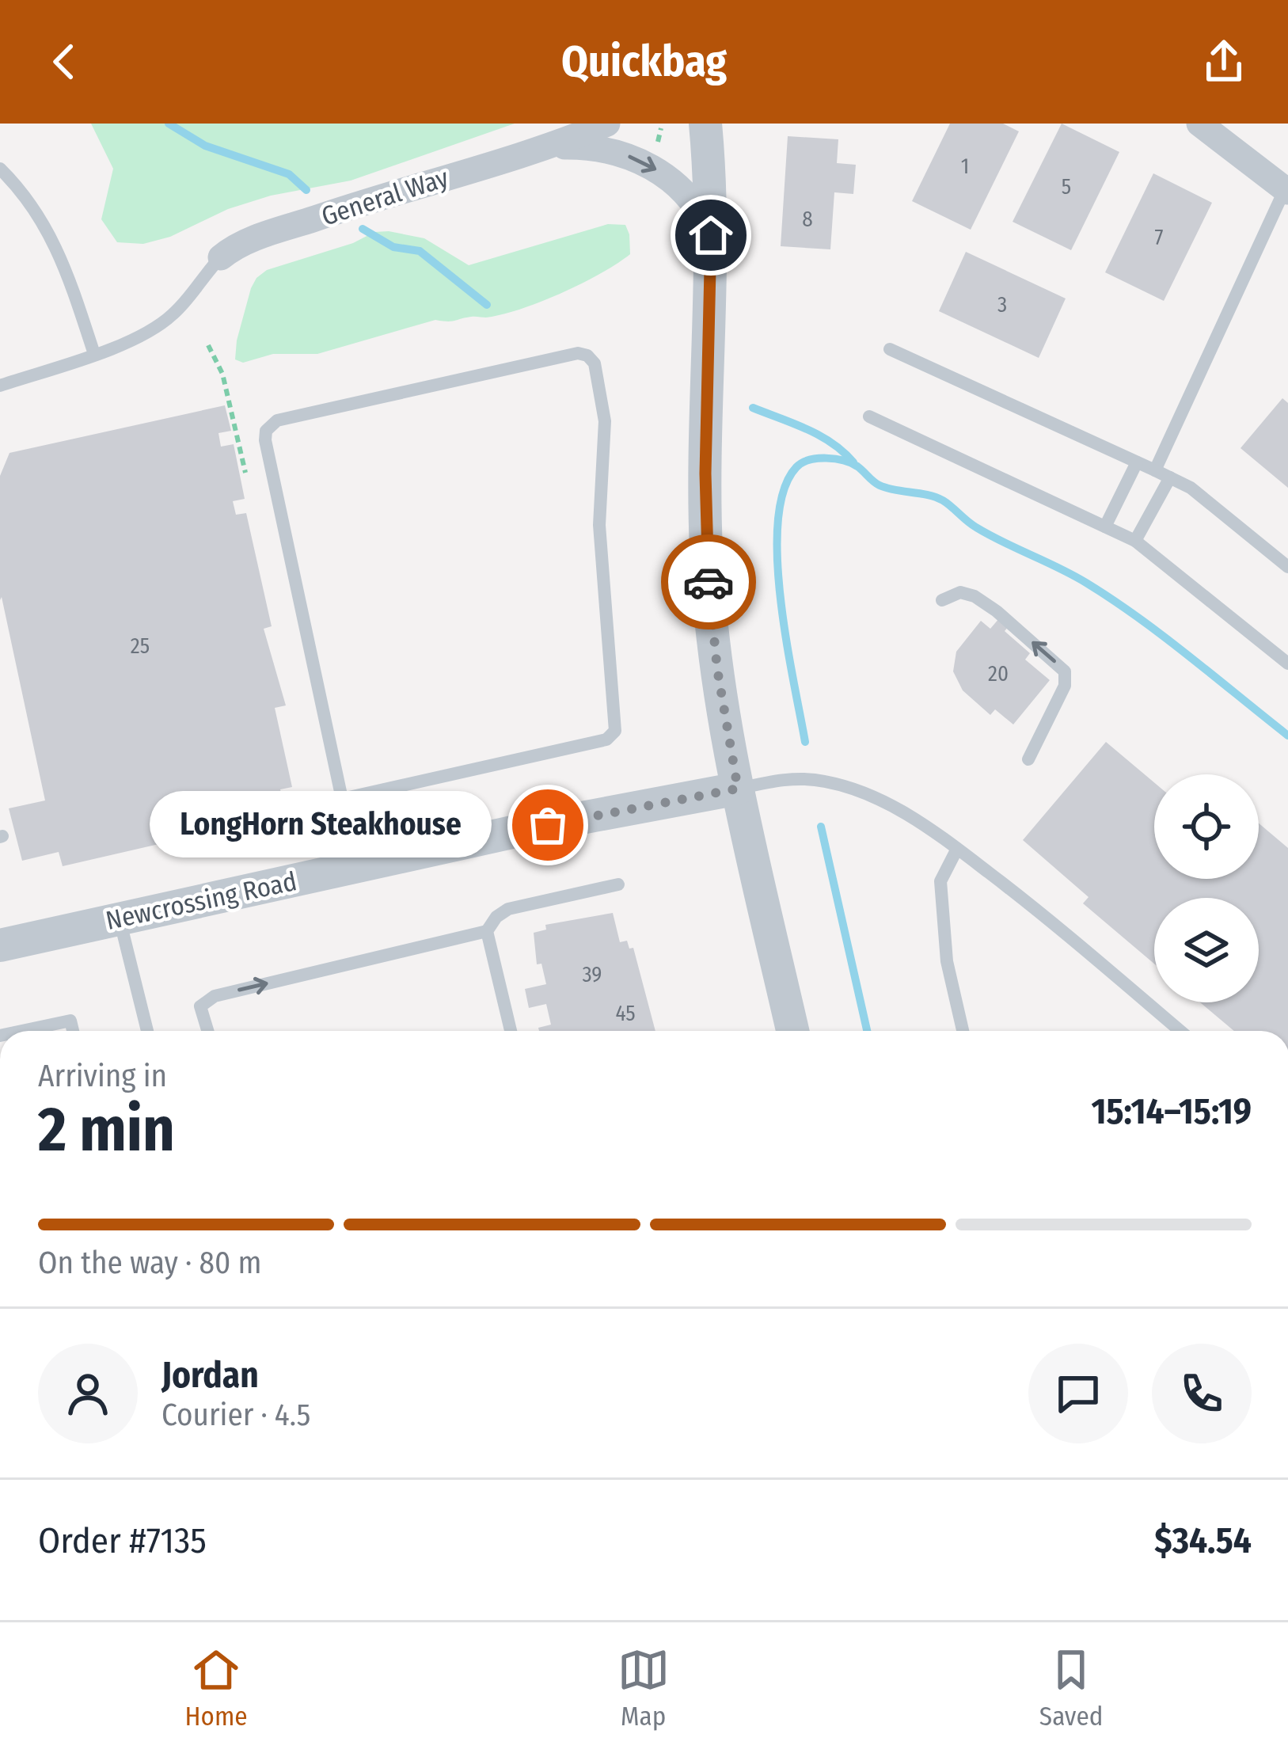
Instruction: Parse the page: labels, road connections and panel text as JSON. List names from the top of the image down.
{
  "streets": {
    "street": ["General Way", "Newcrossing Road"]
  },
  "places": ["LongHorn Steakhouse"],
  "house_numbers": [
    "1",
    "5",
    "8",
    "7",
    "3",
    "25",
    "20",
    "39",
    "45"
  ],
  "page": {
    "header": "Quickbag",
    "bubble": "LongHorn Steakhouse",
    "heading": ["2 min", "Arriving in", "15:14–15:19"],
    "panel": [
      "Jordan",
      "Courier · 4.5",
      "Order #7135",
      "$34.54"
    ],
    "bar": "On the way · 80 m",
    "tabs": ["Home", "Map", "Saved"]
  }
}
